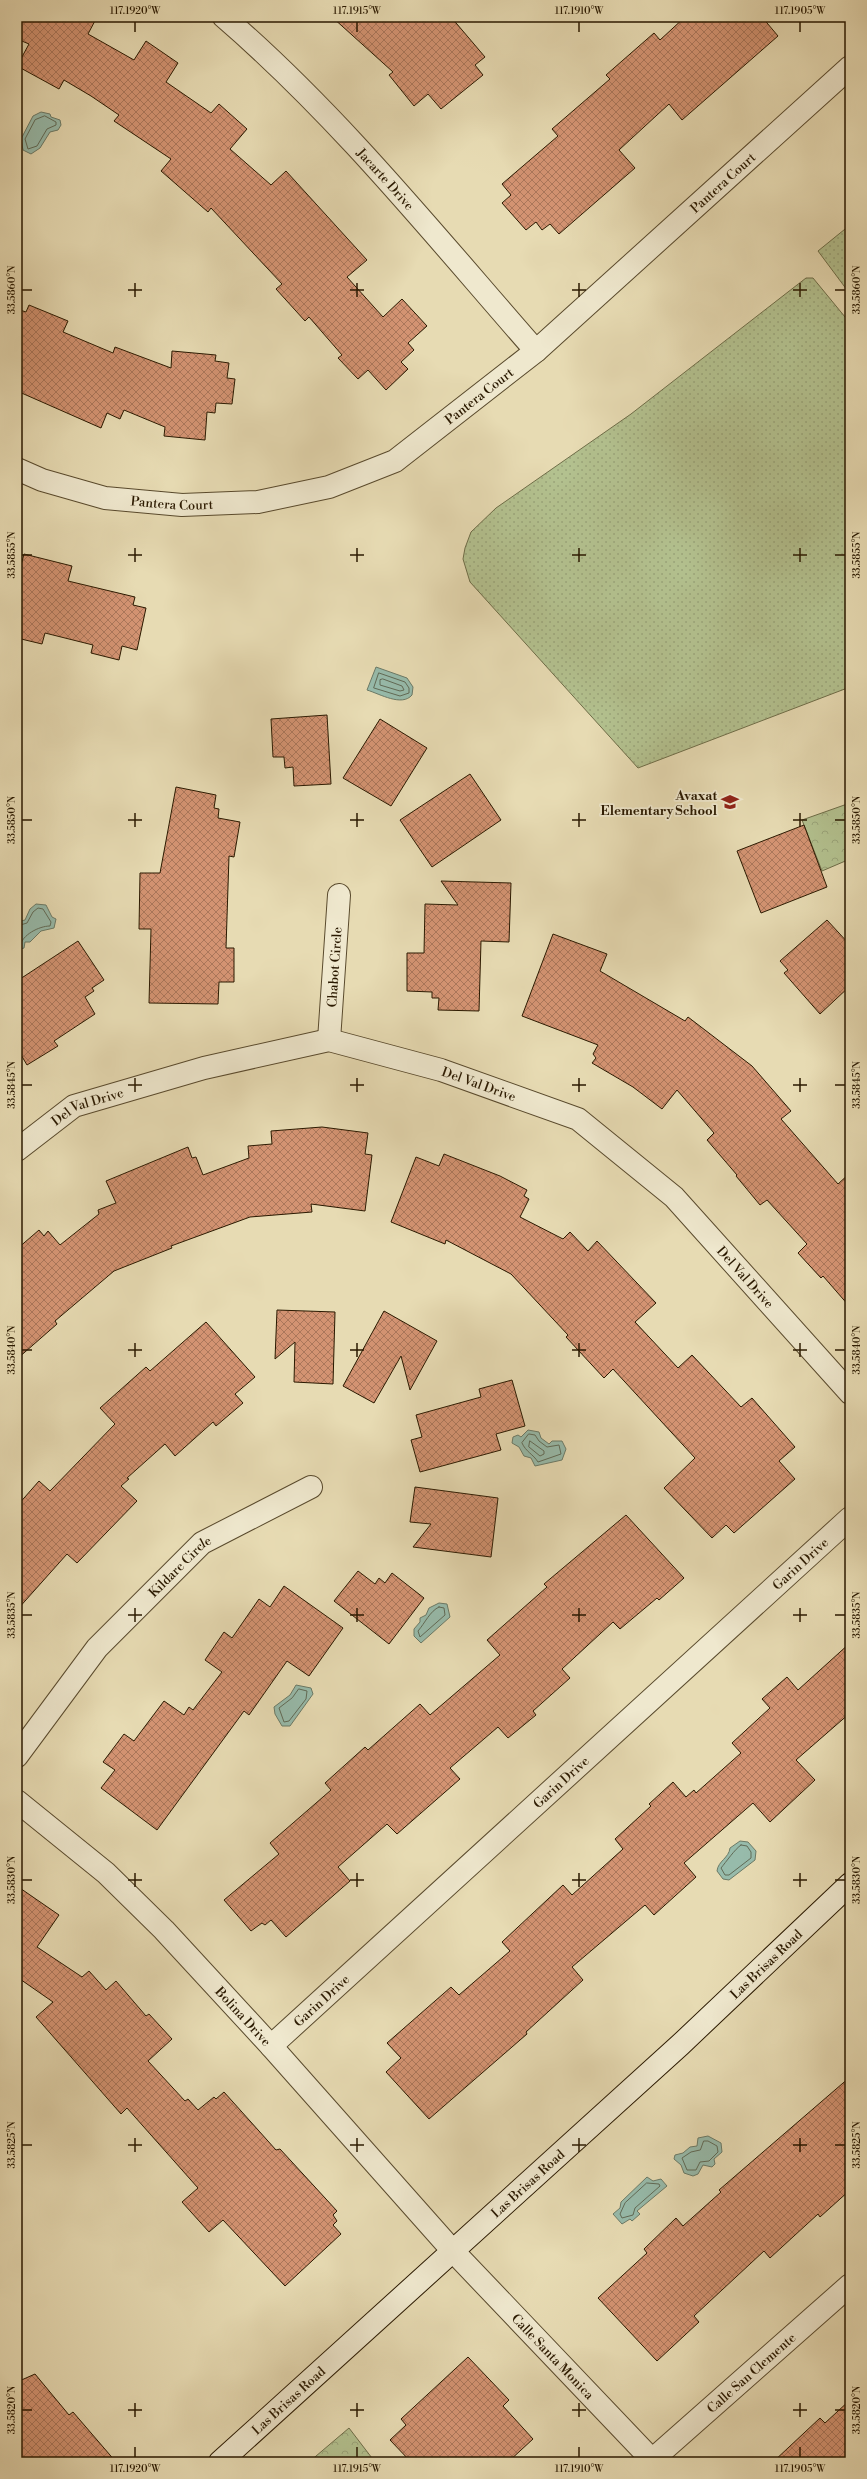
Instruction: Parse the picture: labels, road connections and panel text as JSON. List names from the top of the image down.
{
  "streets": {
    "street": [
      "Jacarte Drive",
      "Pantera Court",
      "Chabot Circle",
      "Del Val Drive",
      "Garin Drive",
      "Kildare Circle",
      "Las Brisas Road",
      "Bolina Drive",
      "Calle Santa Monica",
      "Calle San Clemente"
    ]
  },
  "crossings": [
    ["Jacarte Drive", "Pantera Court"],
    ["Chabot Circle", "Del Val Drive"],
    ["Garin Drive", "Bolina Drive"],
    ["Las Brisas Road", "Bolina Drive"],
    ["Las Brisas Road", "Calle Santa Monica"],
    ["Bolina Drive", "Calle Santa Monica"],
    ["Calle Santa Monica", "Calle San Clemente"]
  ],
  "places": {
    "school or university": ["Avaxat Elementary School"]
  },
  "coordinates": [
    "117.1920°W",
    "117.1915°W",
    "117.1910°W",
    "117.1905°W",
    "33.5860°N",
    "33.5855°N",
    "33.5850°N",
    "33.5845°N",
    "33.5840°N",
    "33.5835°N",
    "33.5830°N",
    "33.5825°N",
    "33.5820°N"
  ]
}
